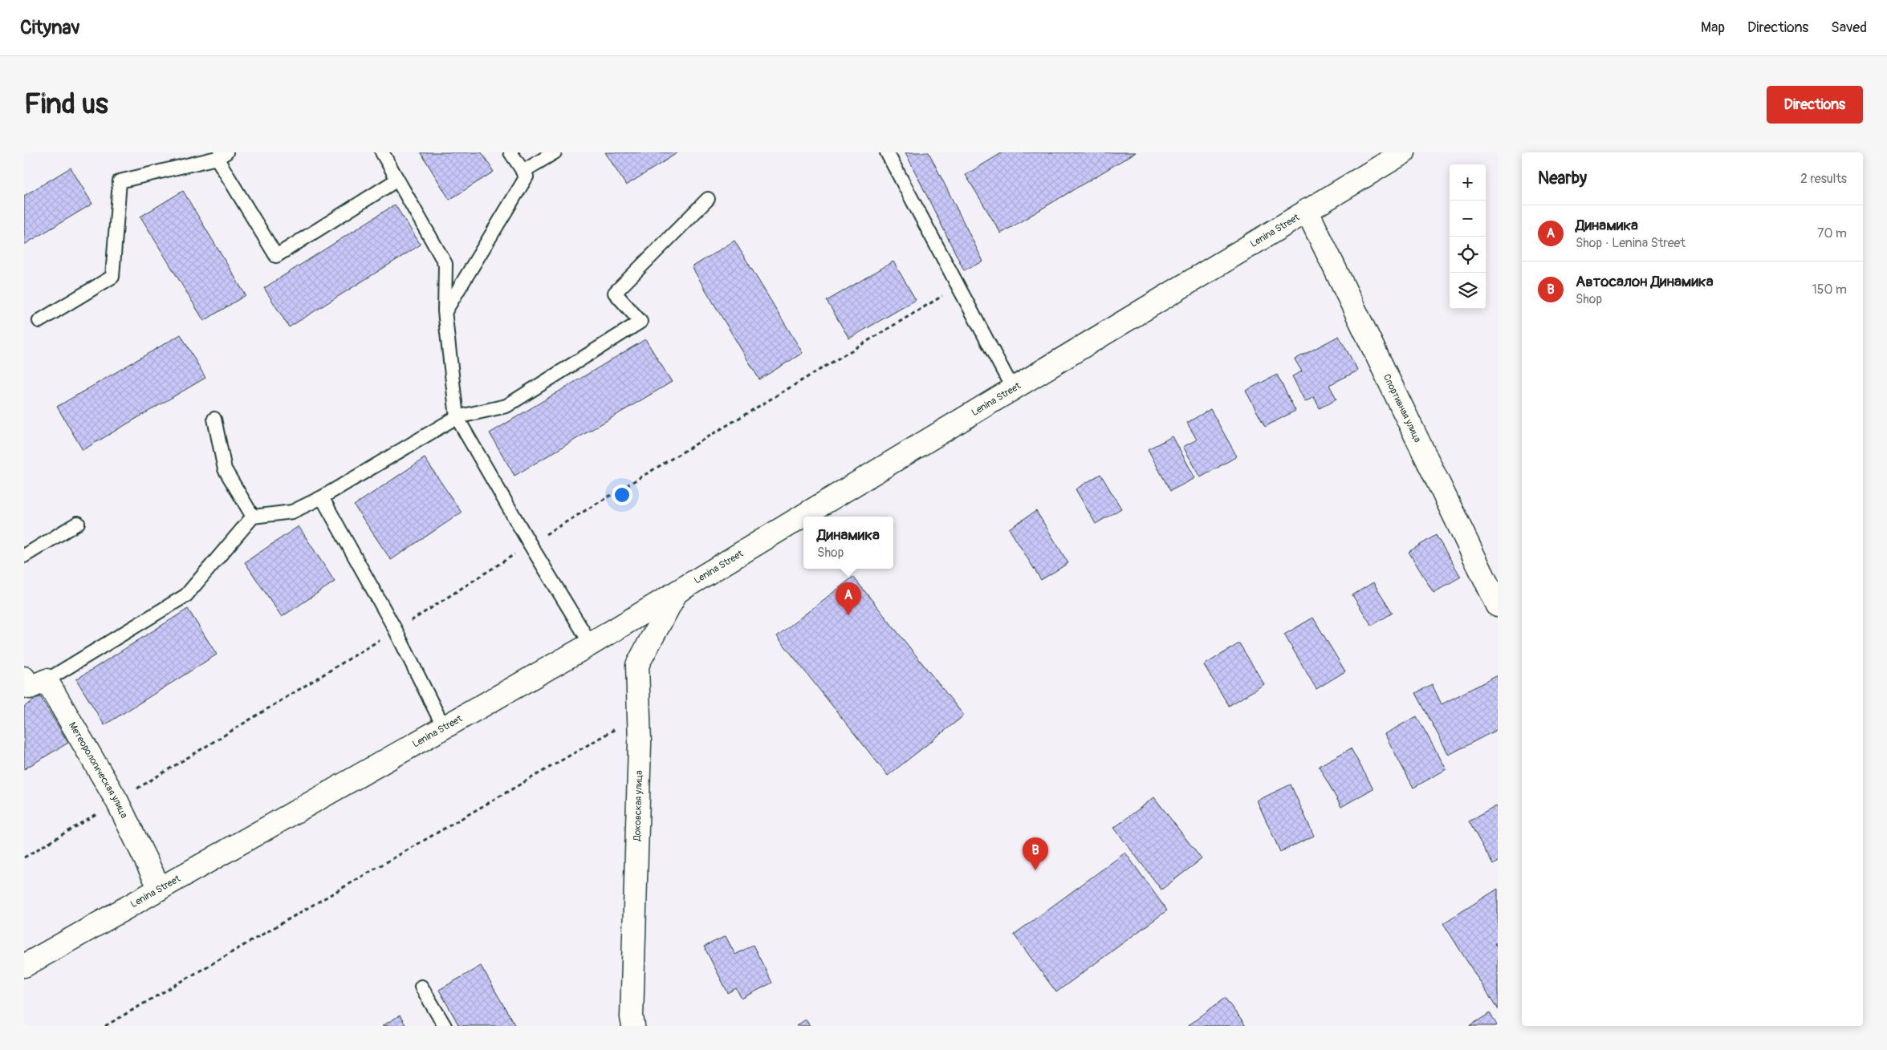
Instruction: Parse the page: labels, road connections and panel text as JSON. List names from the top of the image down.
{
  "streets": {
    "main road": [
      "Lenina Street",
      "Спортивная улица",
      "Метеорологическая улица",
      "Доковская улица"
    ]
  },
  "crossings": [
    ["Lenina Street", "Спортивная улица"],
    ["Lenina Street", "Метеорологическая улица"],
    ["Lenina Street", "Доковская улица"]
  ],
  "page": {
    "header": "Citynav",
    "nav": ["Map", "Directions", "Saved"],
    "buttons": "Directions",
    "title": "Find us",
    "heading": ["Nearby", "2 results"],
    "map_buttons": ["+", "−"],
    "list": [
      {
        "mark": "A",
        "name": "Динамика",
        "note": "Shop · Lenina Street",
        "value": "70 m"
      },
      {
        "mark": "B",
        "name": "Автосалон Динамика",
        "note": "Shop",
        "value": "150 m"
      }
    ],
    "popup": ["Динамика", "Shop"],
    "pins": ["A", "B"]
  }
}
